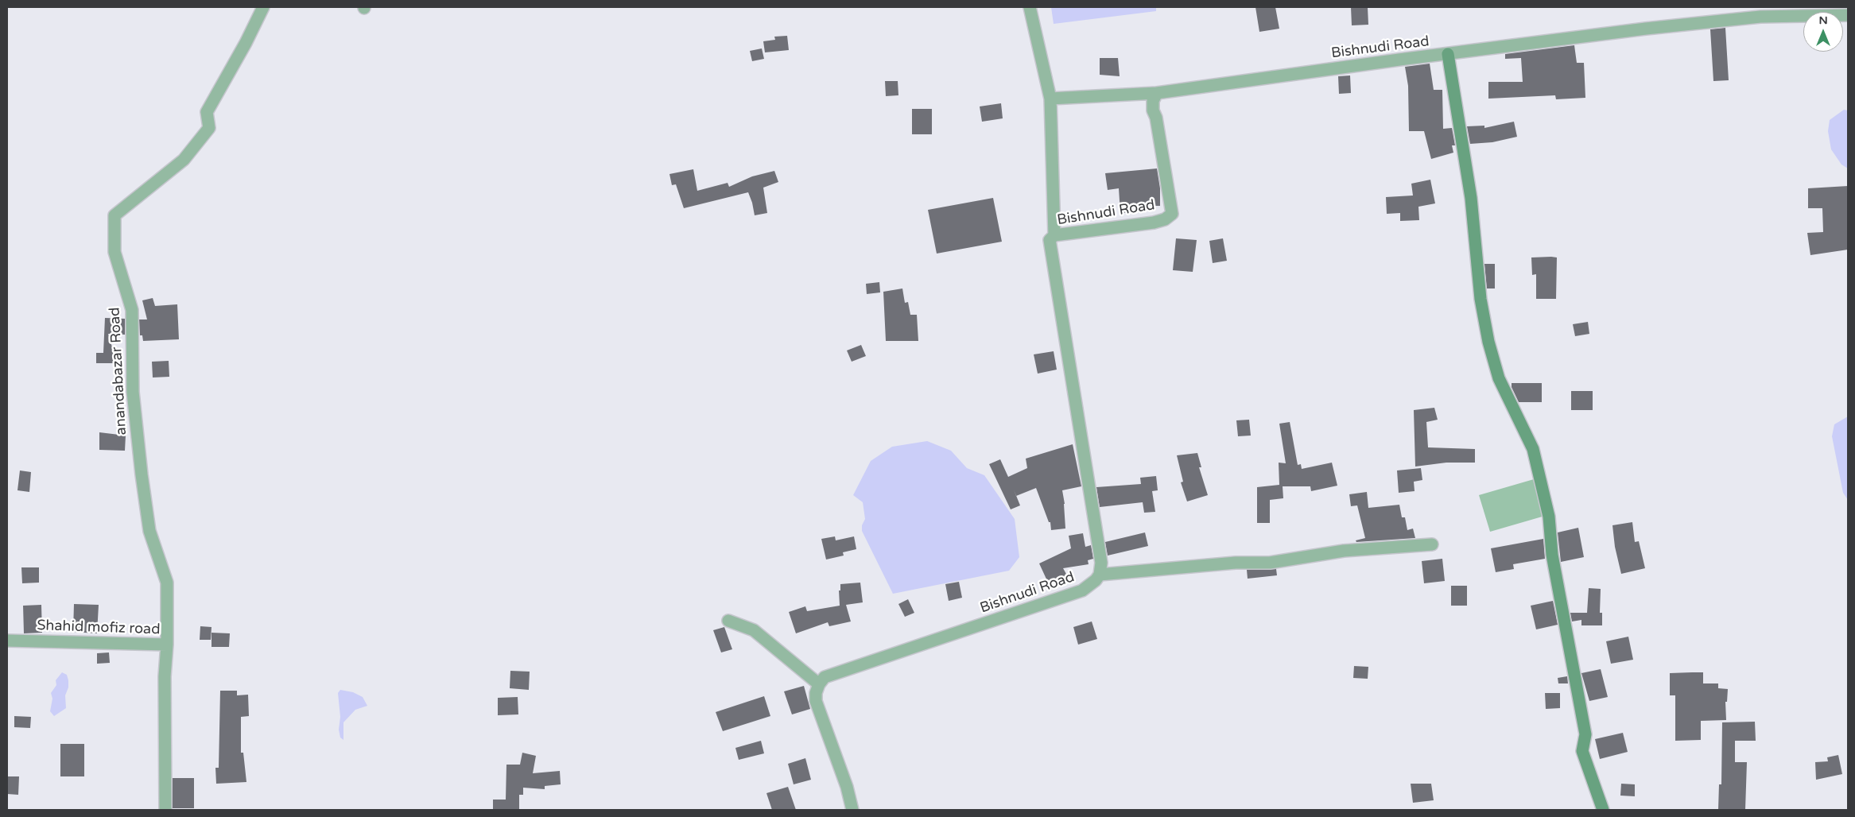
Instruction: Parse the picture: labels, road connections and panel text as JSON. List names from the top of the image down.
{
  "streets": {
    "street": ["Bishnudi Road", "anandabazar Road", "Shahid mofiz road"]
  },
  "crossings": [
    ["anandabazar Road", "Shahid mofiz road"]
  ],
  "north": "top"
}
